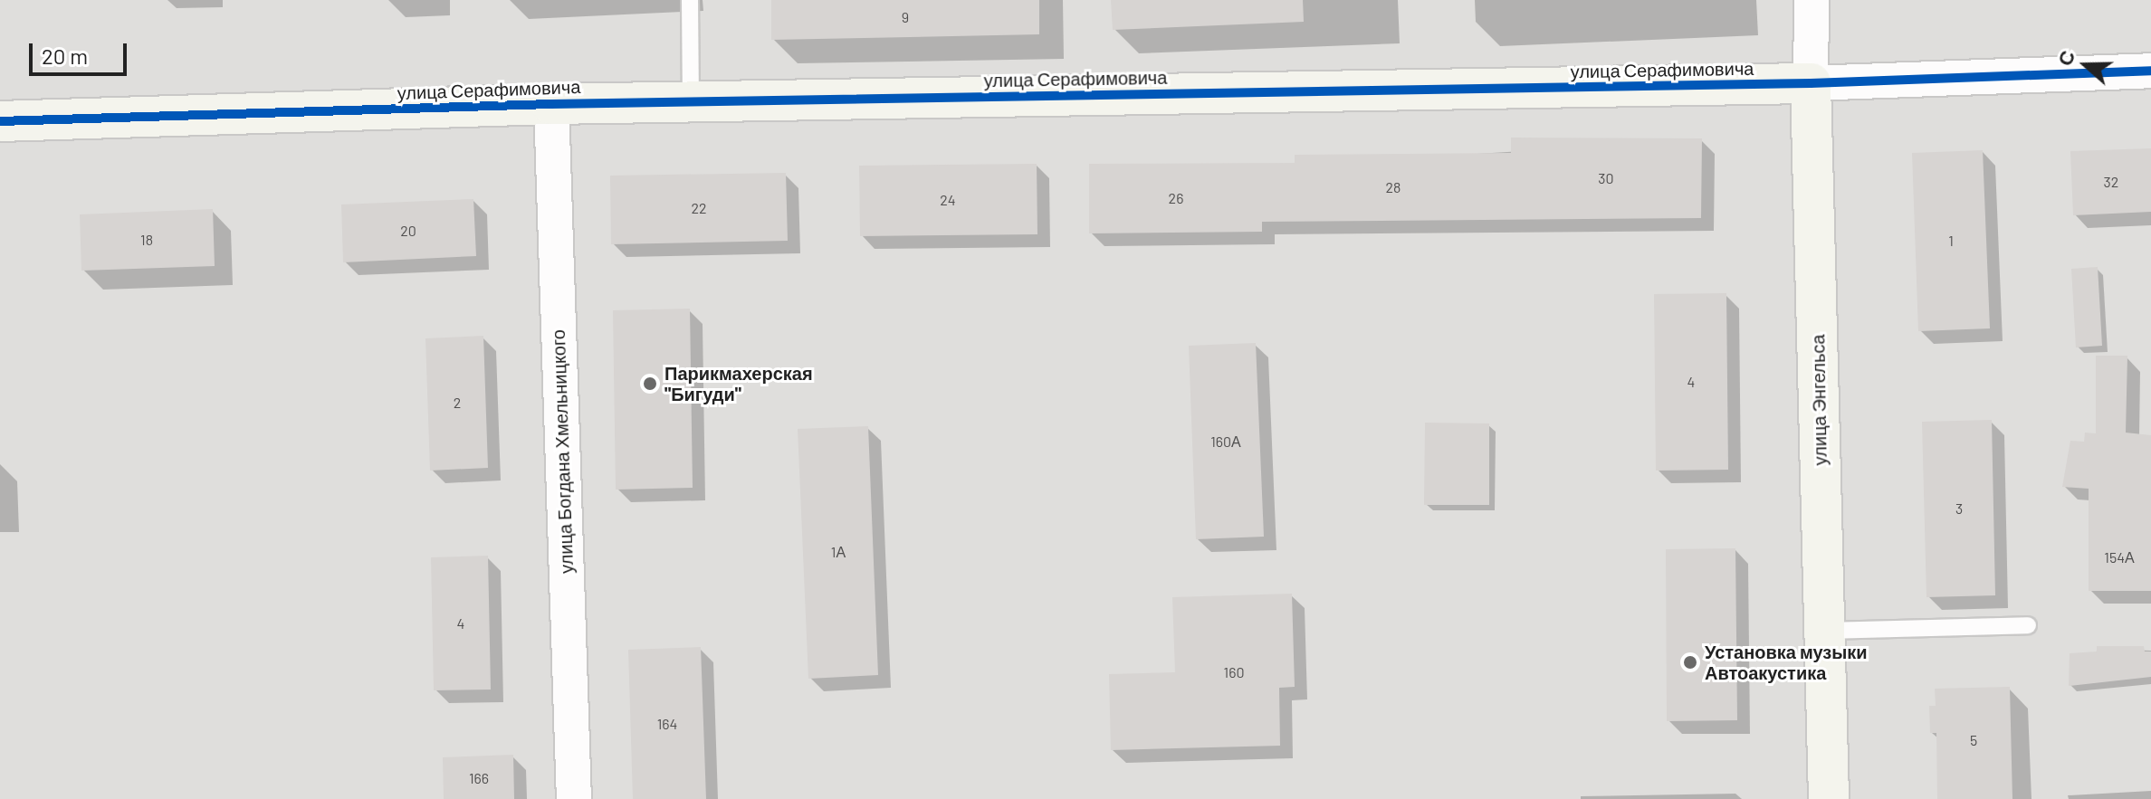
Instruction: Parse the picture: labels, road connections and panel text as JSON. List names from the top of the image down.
{
  "streets": {
    "street": ["улица Серафимовича", "улица Энгельса", "улица Богдана Хмельницкого"]
  },
  "crossings": [
    ["улица Серафимовича", "улица Энгельса"],
    ["улица Серафимовича", "улица Богдана Хмельницкого"]
  ],
  "places": ["Парикмахерская \"Бигуди\"", "Установка музыки Автоакустика"],
  "house_numbers": [
    "9",
    "30",
    "32",
    "28",
    "26",
    "24",
    "22",
    "20",
    "18",
    "1",
    "4",
    "2",
    "160А",
    "3",
    "1А",
    "154А",
    "4",
    "160",
    "164",
    "5",
    "166"
  ],
  "scale_bar": "20 m",
  "north": "left"
}
